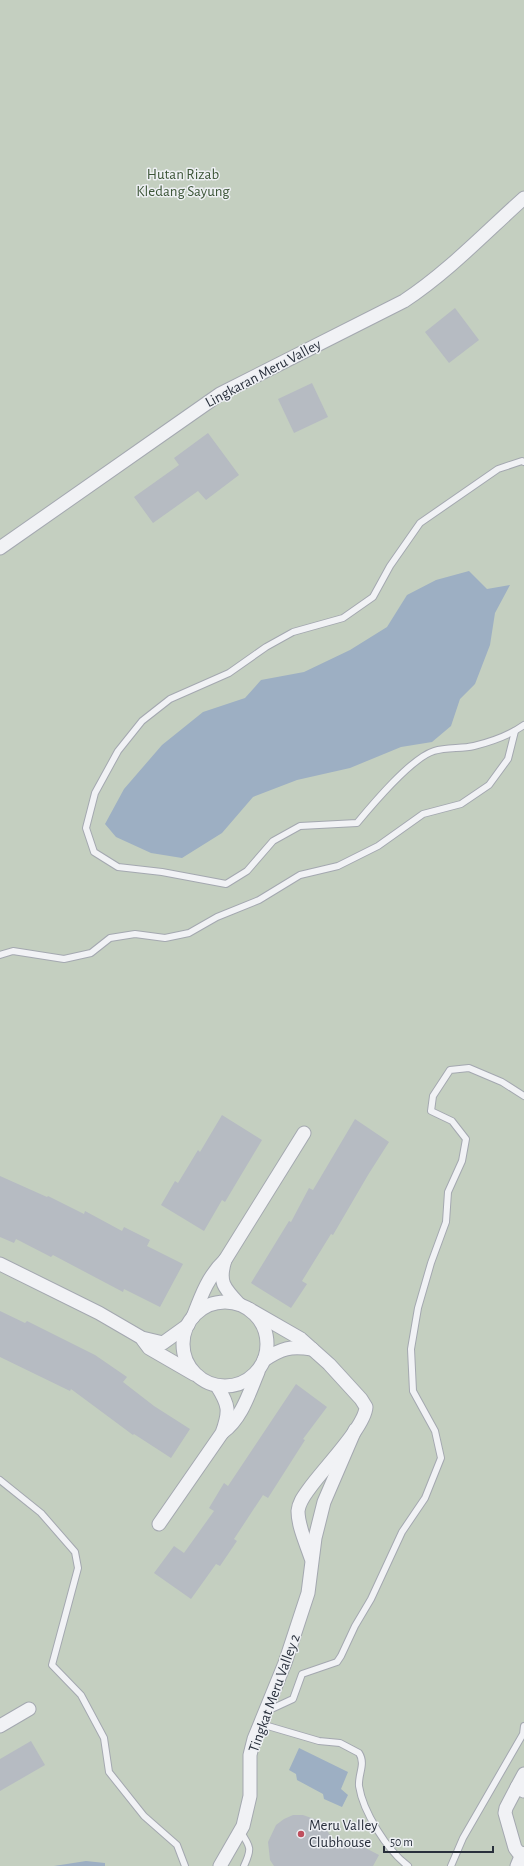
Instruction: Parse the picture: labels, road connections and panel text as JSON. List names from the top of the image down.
{
  "streets": {
    "street": ["Lingkaran Meru Valley", "Tingkat Meru Valley 2"]
  },
  "parks": ["Hutan Rizab Kledang Sayung"],
  "places": ["Meru Valley Clubhouse"],
  "scale_bar": "50 m"
}
